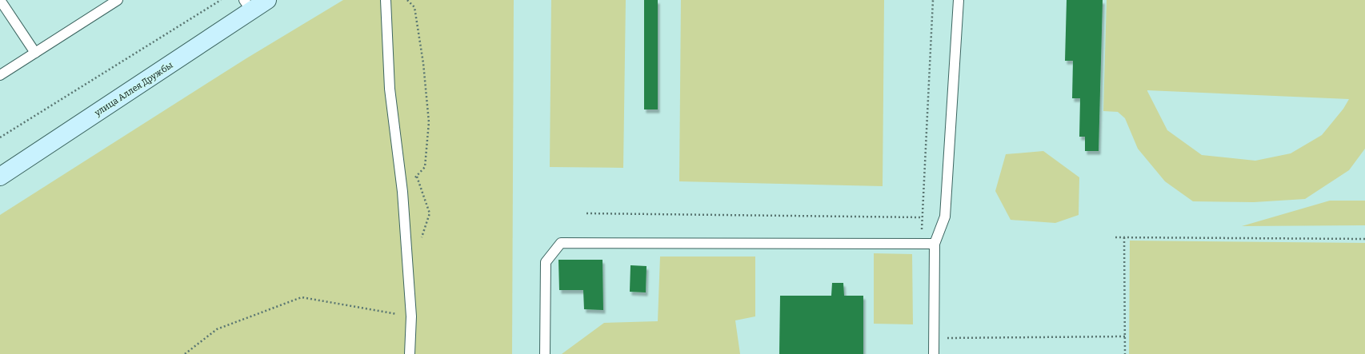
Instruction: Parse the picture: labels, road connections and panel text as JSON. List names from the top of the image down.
{
  "streets": {
    "main road": ["улица Аллея Дружбы"]
  }
}
